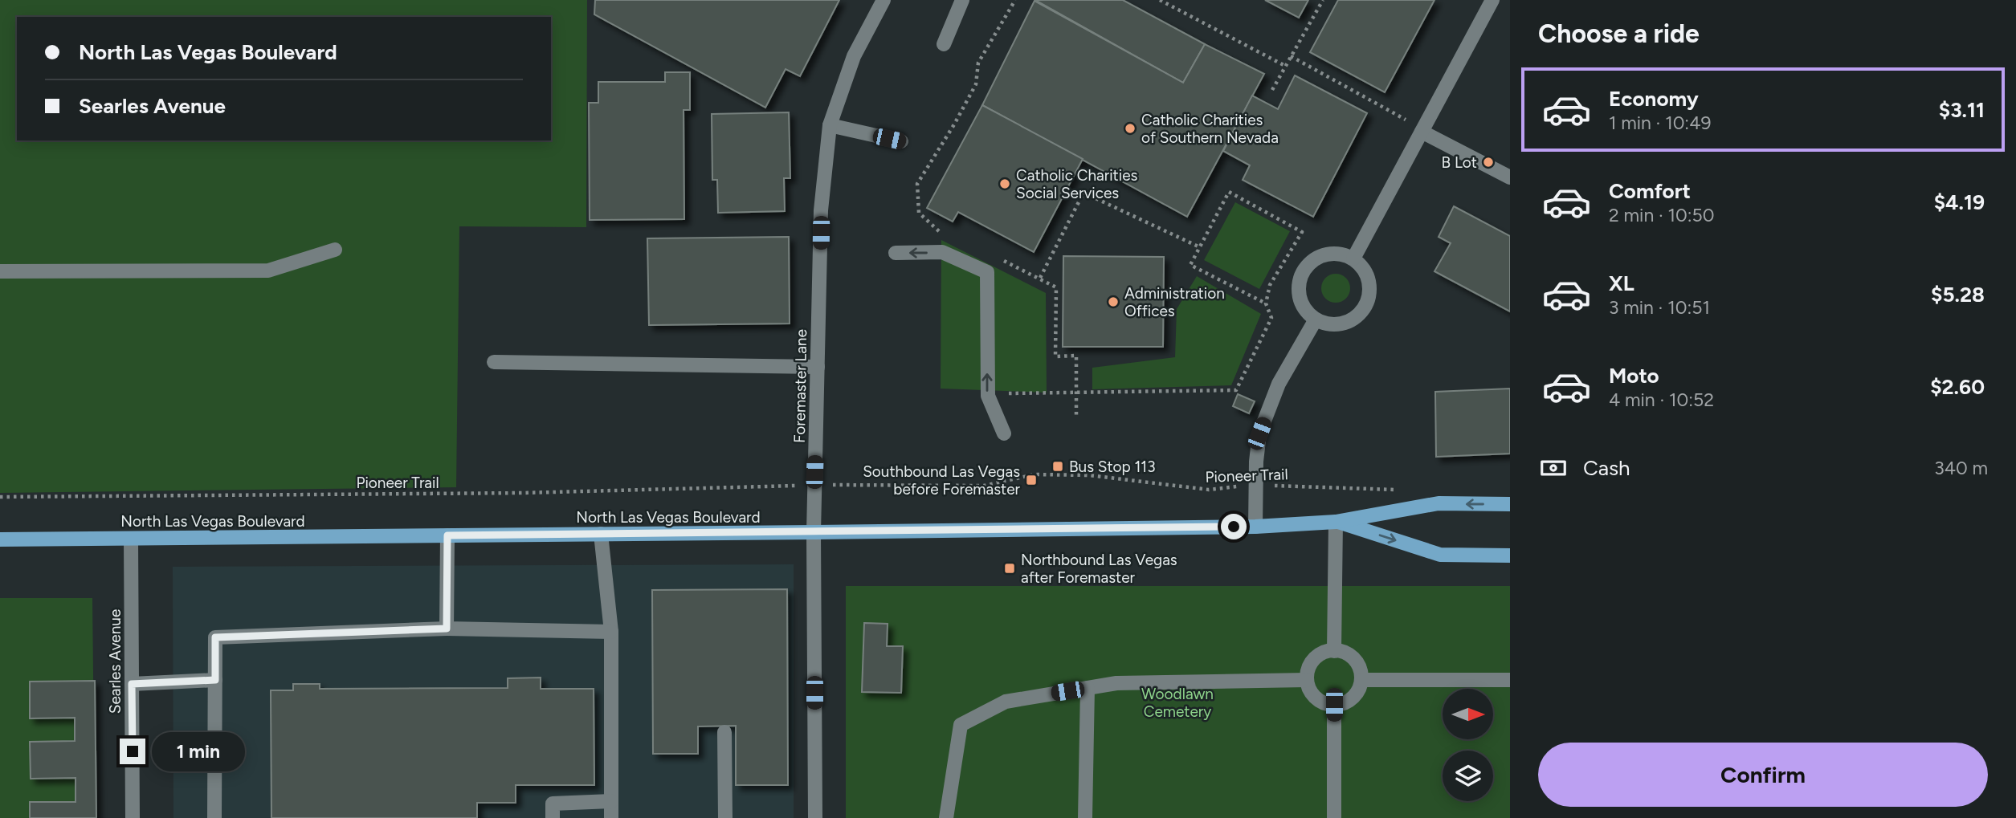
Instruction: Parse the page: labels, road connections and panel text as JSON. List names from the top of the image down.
{
  "streets": {
    "main road": ["North Las Vegas Boulevard"],
    "street": ["Foremaster Lane", "Searles Avenue"],
    "path": ["Pioneer Trail"]
  },
  "crossings": [
    ["Foremaster Lane", "North Las Vegas Boulevard"],
    ["North Las Vegas Boulevard", "Searles Avenue"]
  ],
  "parks": ["Woodlawn Cemetery"],
  "places": {
    "other": [
      "Catholic Charities of Southern Nevada",
      "B Lot",
      "Catholic Charities Social Services",
      "Administration Offices"
    ],
    "transit": ["Bus Stop 113", "Southbound Las Vegas before Foremaster", "Northbound Las Vegas after Foremaster"]
  },
  "north": "right",
  "page": {
    "heading": "Choose a ride",
    "banner": ["North Las Vegas Boulevard", "Searles Avenue"],
    "list": [
      {
        "name": "Economy",
        "note": "1 min · 10:49",
        "value": "$3.11"
      },
      {
        "name": "Comfort",
        "note": "2 min · 10:50",
        "value": "$4.19"
      },
      {
        "name": "XL",
        "note": "3 min · 10:51",
        "value": "$5.28"
      },
      {
        "name": "Moto",
        "note": "4 min · 10:52",
        "value": "$2.60"
      }
    ],
    "pay": ["Cash", "340 m"],
    "buttons": "Confirm",
    "bubble": "1 min"
  }
}
